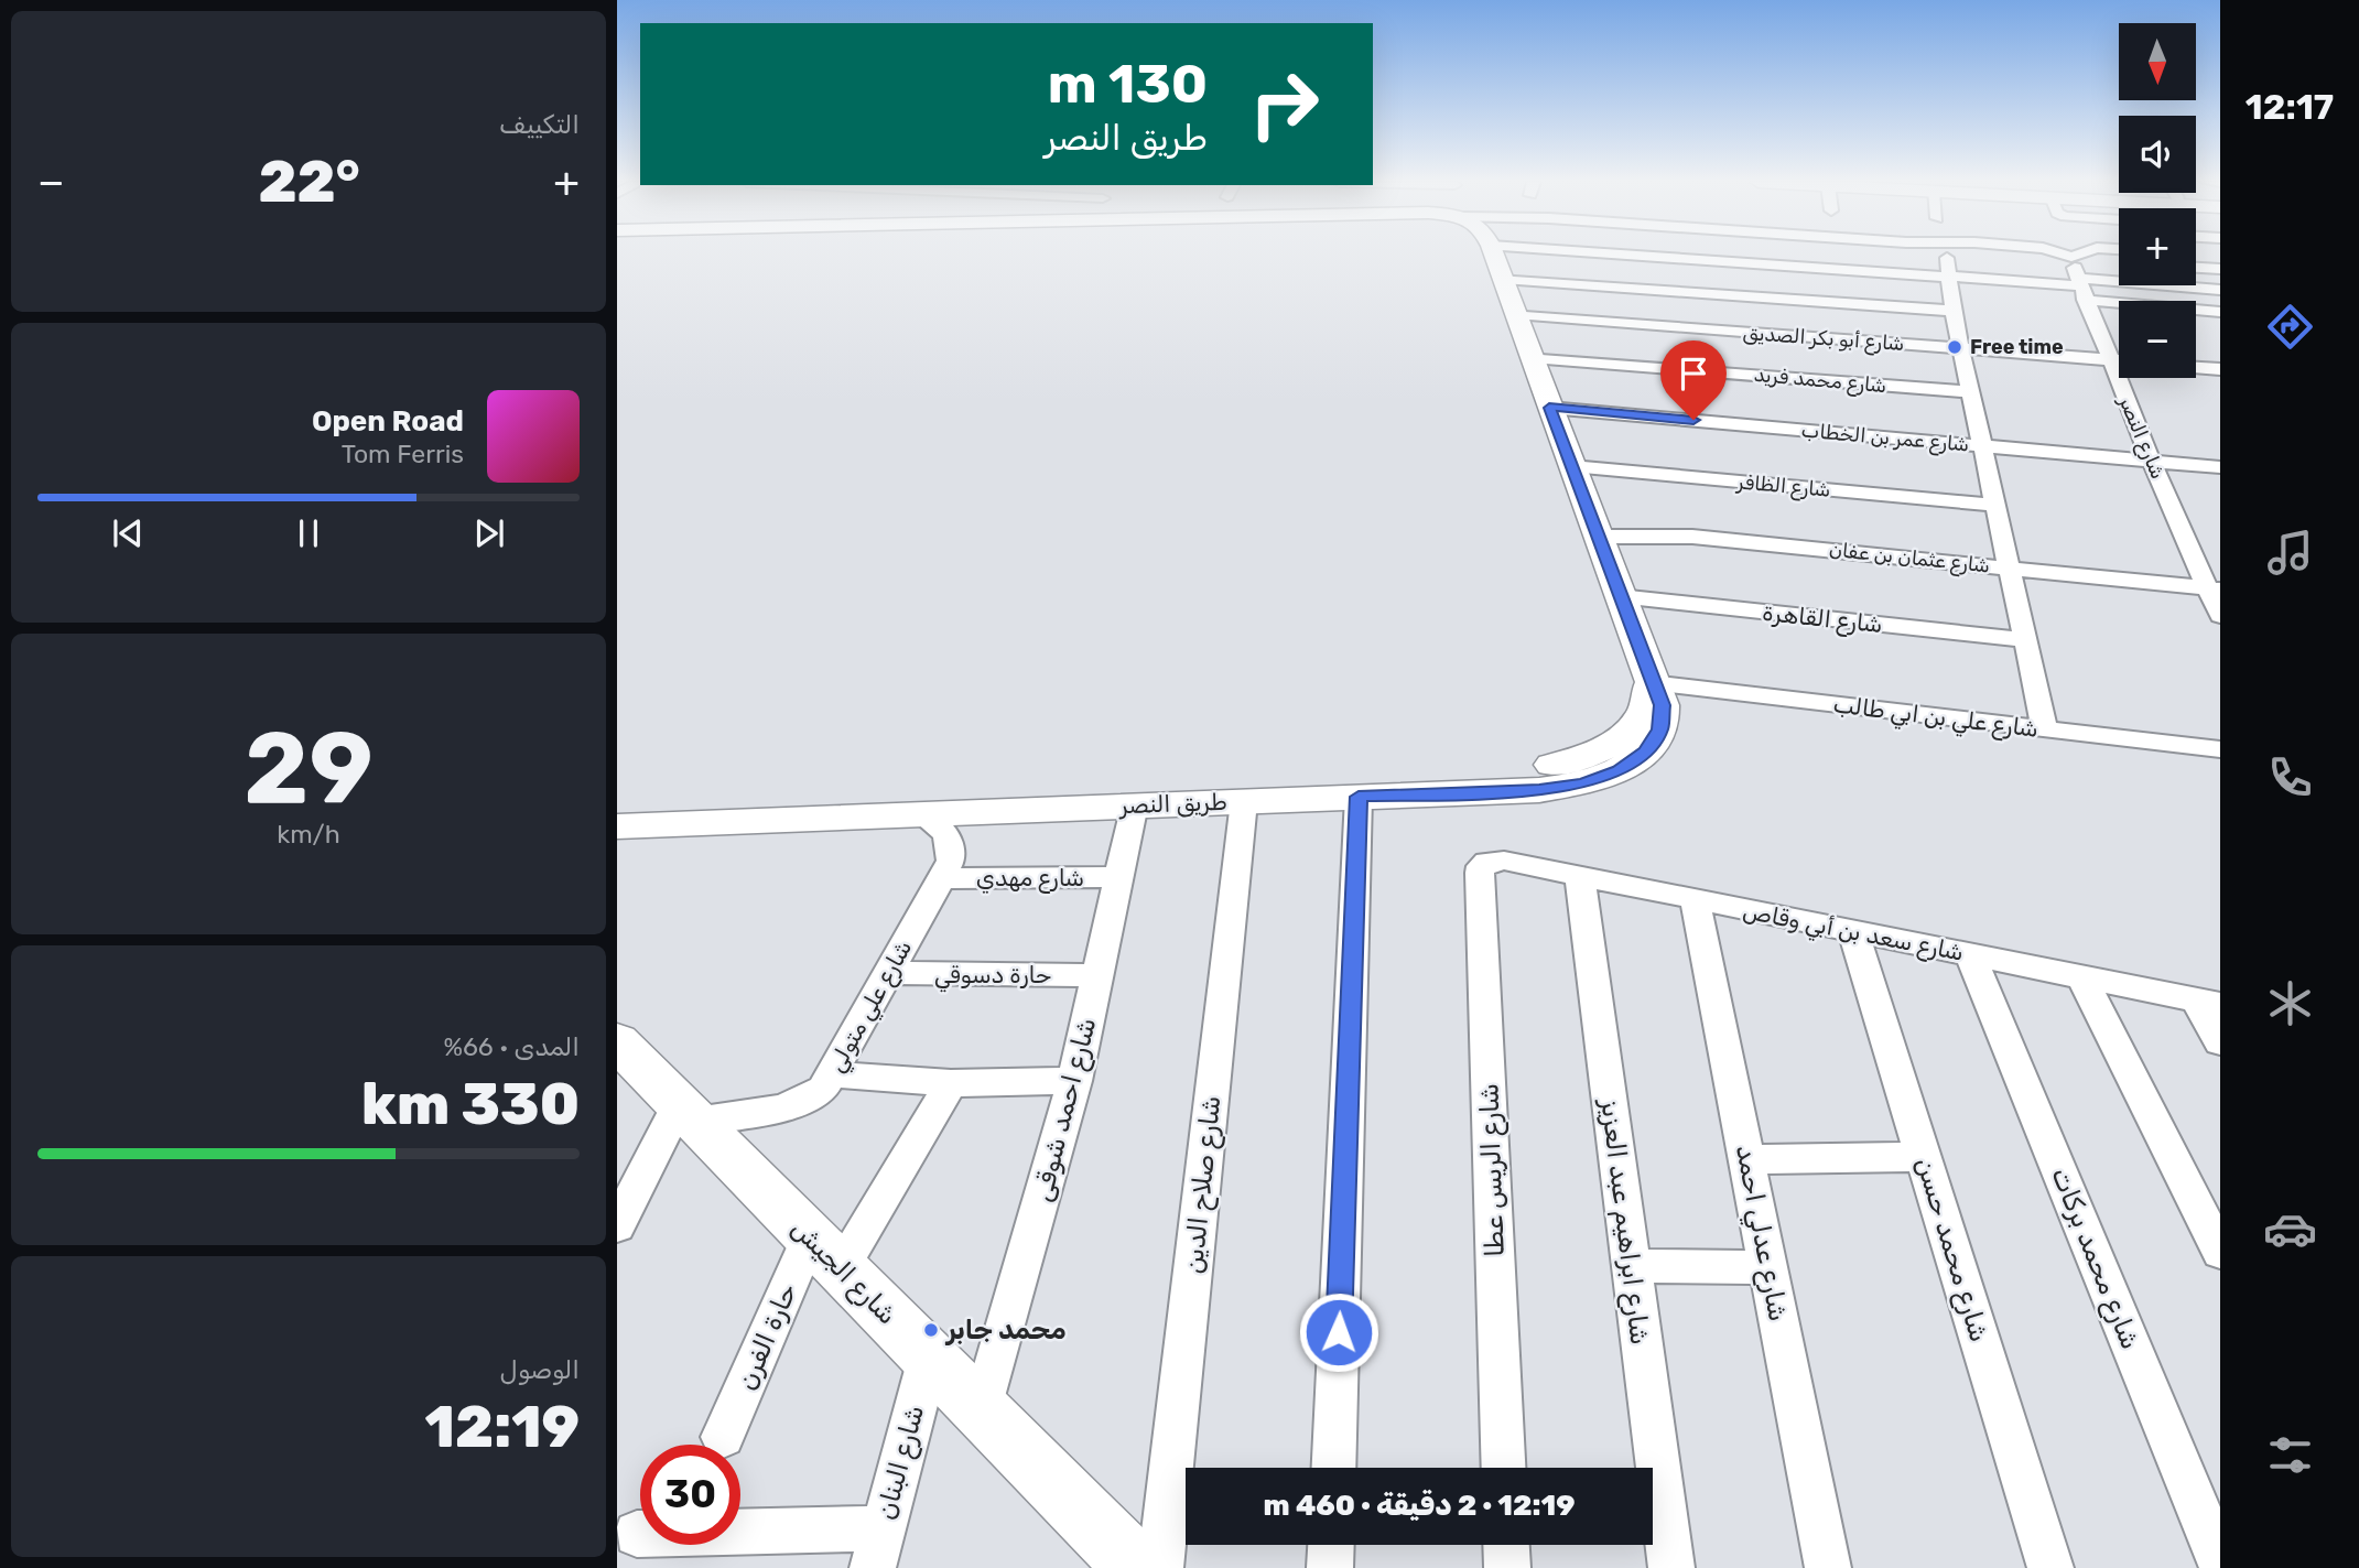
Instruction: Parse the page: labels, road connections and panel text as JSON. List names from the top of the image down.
{
  "streets": {
    "street": [
      "شارع أبو بكر الصديق",
      "شارع محمد فريد",
      "شارع عمر بن الخطاب",
      "شارع النصر",
      "شارع الظافر",
      "شارع عثمان بن عفان",
      "شارع القاهرة",
      "شارع علي بن ابي طالب",
      "طريق النصر",
      "شارع مهدي",
      "شارع سعد بن أبي وقاص",
      "حارة دسوقي",
      "شارع علي متولي",
      "شارع احمد شوقى",
      "شارع الريس عطا",
      "شارع صلاح الدين",
      "شارع ابراهيم عبد العزيز",
      "شارع عدلي احمد",
      "شارع محمد حسن",
      "شارع محمد بركات",
      "شارع الجيش",
      "حارة الفرن",
      "شارع البنان"
    ]
  },
  "crossings": [
    ["شارع أبو بكر الصديق", "شارع النصر"],
    ["شارع أبو بكر الصديق", "طريق النصر"],
    ["شارع محمد فريد", "طريق النصر"],
    ["شارع عمر بن الخطاب", "شارع النصر"],
    ["شارع عمر بن الخطاب", "طريق النصر"],
    ["شارع النصر", "شارع عثمان بن عفان"],
    ["شارع الظافر", "طريق النصر"],
    ["شارع عثمان بن عفان", "طريق النصر"],
    ["شارع القاهرة", "طريق النصر"],
    ["شارع علي بن ابي طالب", "طريق النصر"],
    ["طريق النصر", "شارع علي متولي"],
    ["طريق النصر", "شارع احمد شوقى"],
    ["طريق النصر", "شارع صلاح الدين"],
    ["شارع مهدي", "شارع علي متولي"],
    ["شارع مهدي", "شارع احمد شوقى"],
    ["شارع سعد بن أبي وقاص", "شارع الريس عطا"],
    ["شارع سعد بن أبي وقاص", "شارع ابراهيم عبد العزيز"],
    ["شارع سعد بن أبي وقاص", "شارع عدلي احمد"],
    ["شارع سعد بن أبي وقاص", "شارع محمد حسن"],
    ["شارع سعد بن أبي وقاص", "شارع محمد بركات"],
    ["حارة دسوقي", "شارع علي متولي"],
    ["حارة دسوقي", "شارع احمد شوقى"],
    ["شارع علي متولي", "شارع الجيش"],
    ["شارع احمد شوقى", "شارع الجيش"],
    ["شارع الجيش", "حارة الفرن"],
    ["شارع الجيش", "شارع البنان"]
  ],
  "places": ["Free time", "محمد جابر"],
  "north": "bottom",
  "page": {
    "tabs": "12:17",
    "tile": [
      "التكييف",
      ["29", "km/h"],
      ["المدى · 66%", "330 km"],
      ["الوصول", "12:19"]
    ],
    "map_buttons": ["+", "−"],
    "turn": ["130 m", "طريق النصر"],
    "heat": ["−", "22°", "+"],
    "song": ["Open Road", "Tom Ferris"],
    "limit": "30",
    "trip": "12:19 · 2 دقيقة · 460 m"
  }
}
